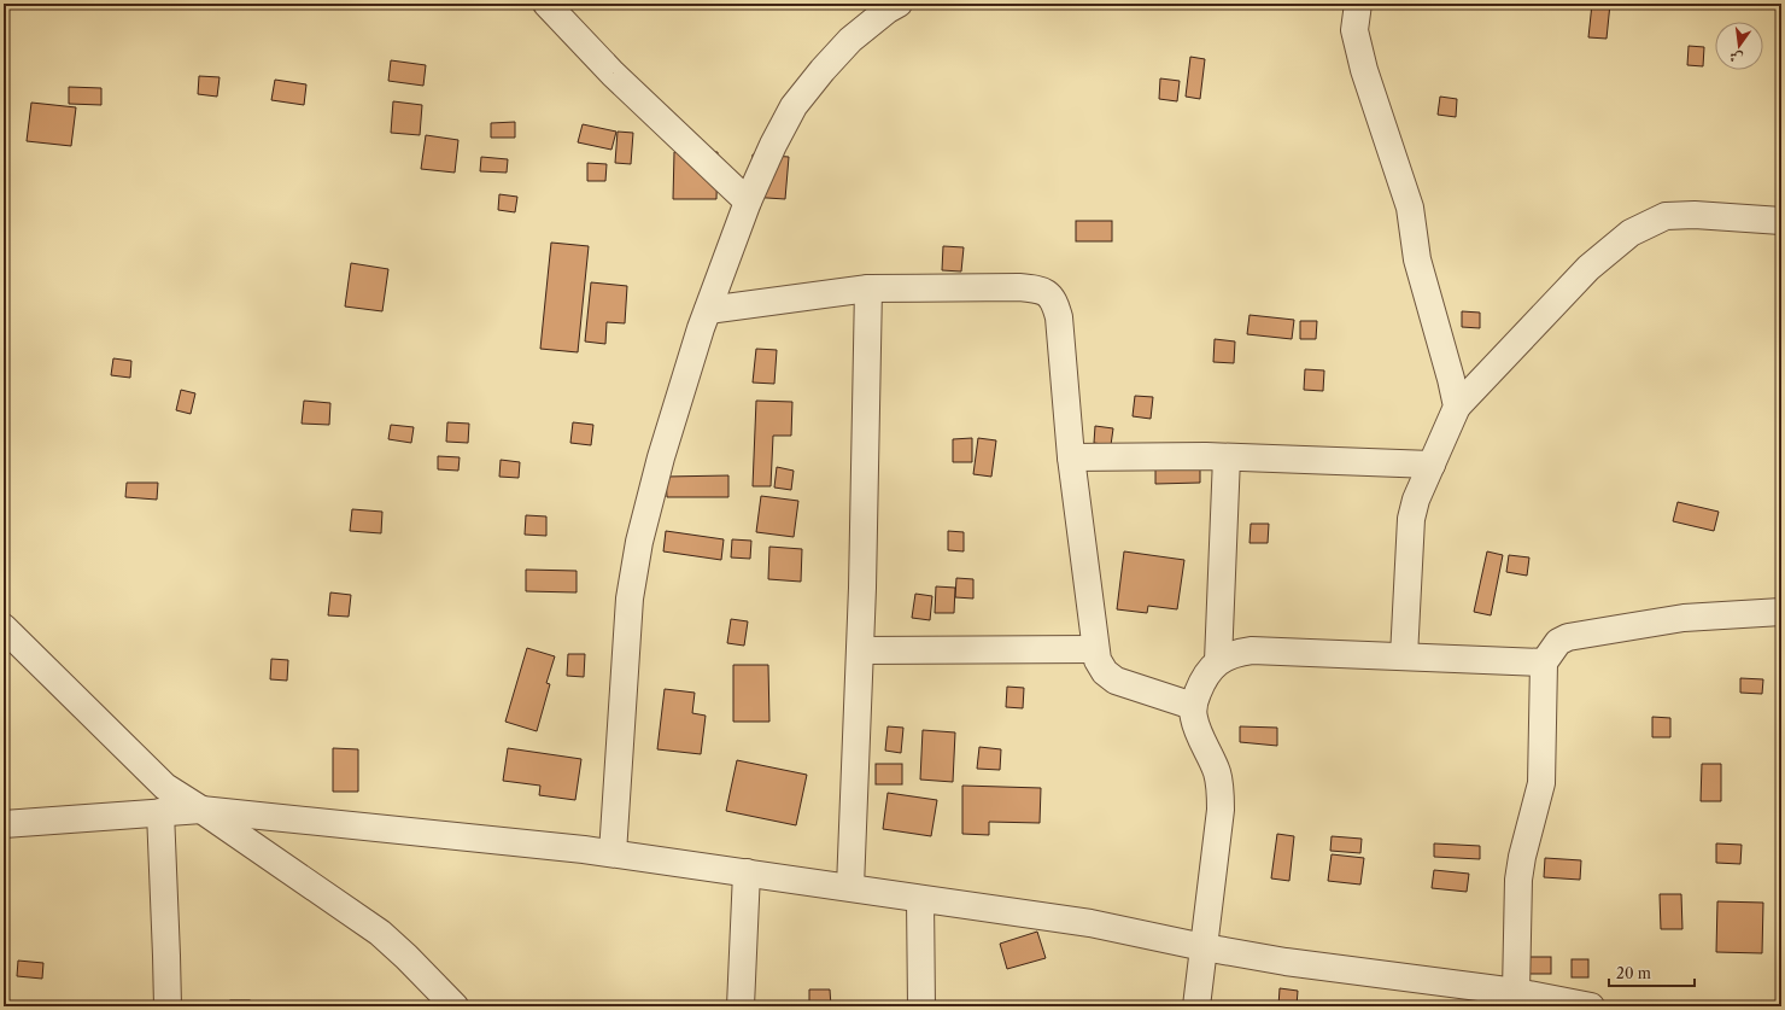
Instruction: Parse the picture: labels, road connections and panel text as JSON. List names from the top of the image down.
{
  "scale_bar": "20 m",
  "north": "bottom"
}
